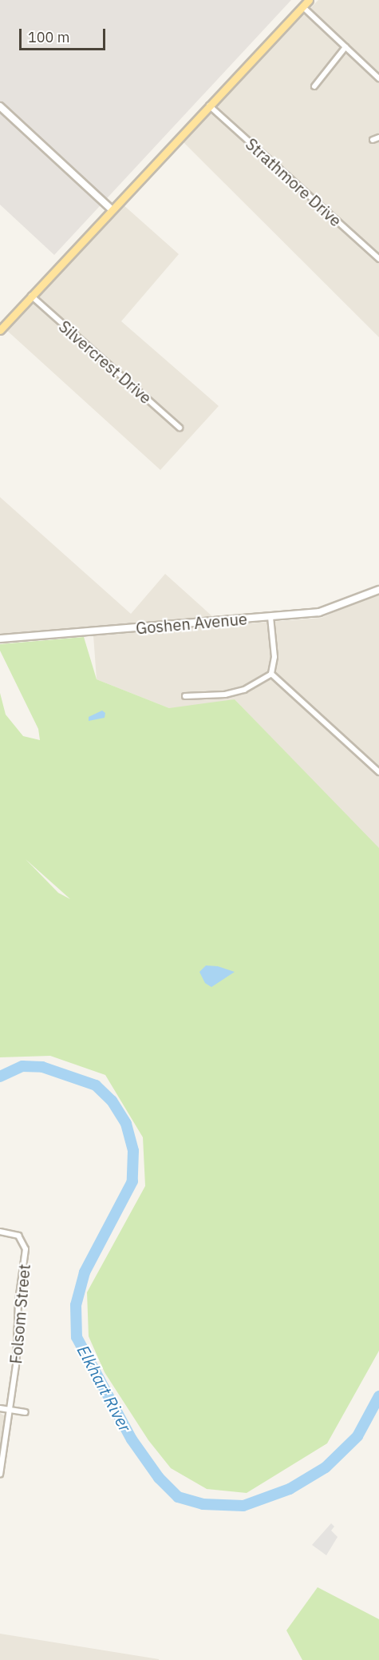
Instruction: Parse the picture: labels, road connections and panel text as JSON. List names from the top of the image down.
{
  "streets": {
    "street": [
      "Strathmore Drive",
      "Silvercrest Drive",
      "Goshen Avenue",
      "Folsom Street"
    ]
  },
  "water": ["Elkhart River"],
  "scale_bar": "100 m"
}
